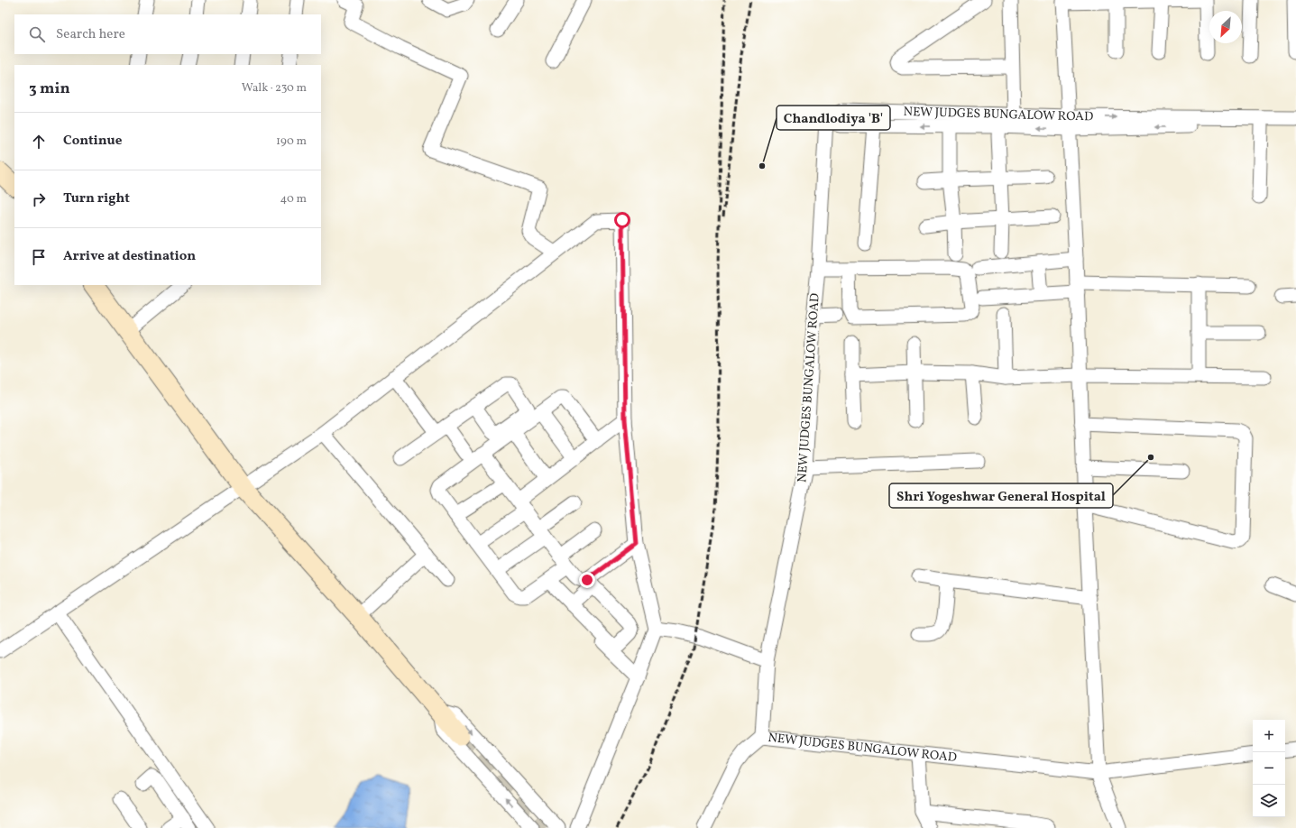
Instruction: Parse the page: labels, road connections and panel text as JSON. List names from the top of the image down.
{
  "streets": {
    "street": ["NEW JUDGES BUNGALOW ROAD"]
  },
  "places": ["Chandlodiya 'B'", "Shri Yogeshwar General Hospital"],
  "north": "bottom left",
  "page": {
    "search": "Search here",
    "heading": ["3 min", "Walk · 230 m"],
    "list": [
      ["Continue", "190 m"],
      ["Turn right", "40 m"],
      "Arrive at destination"
    ],
    "map_buttons": ["+", "−"]
  }
}
